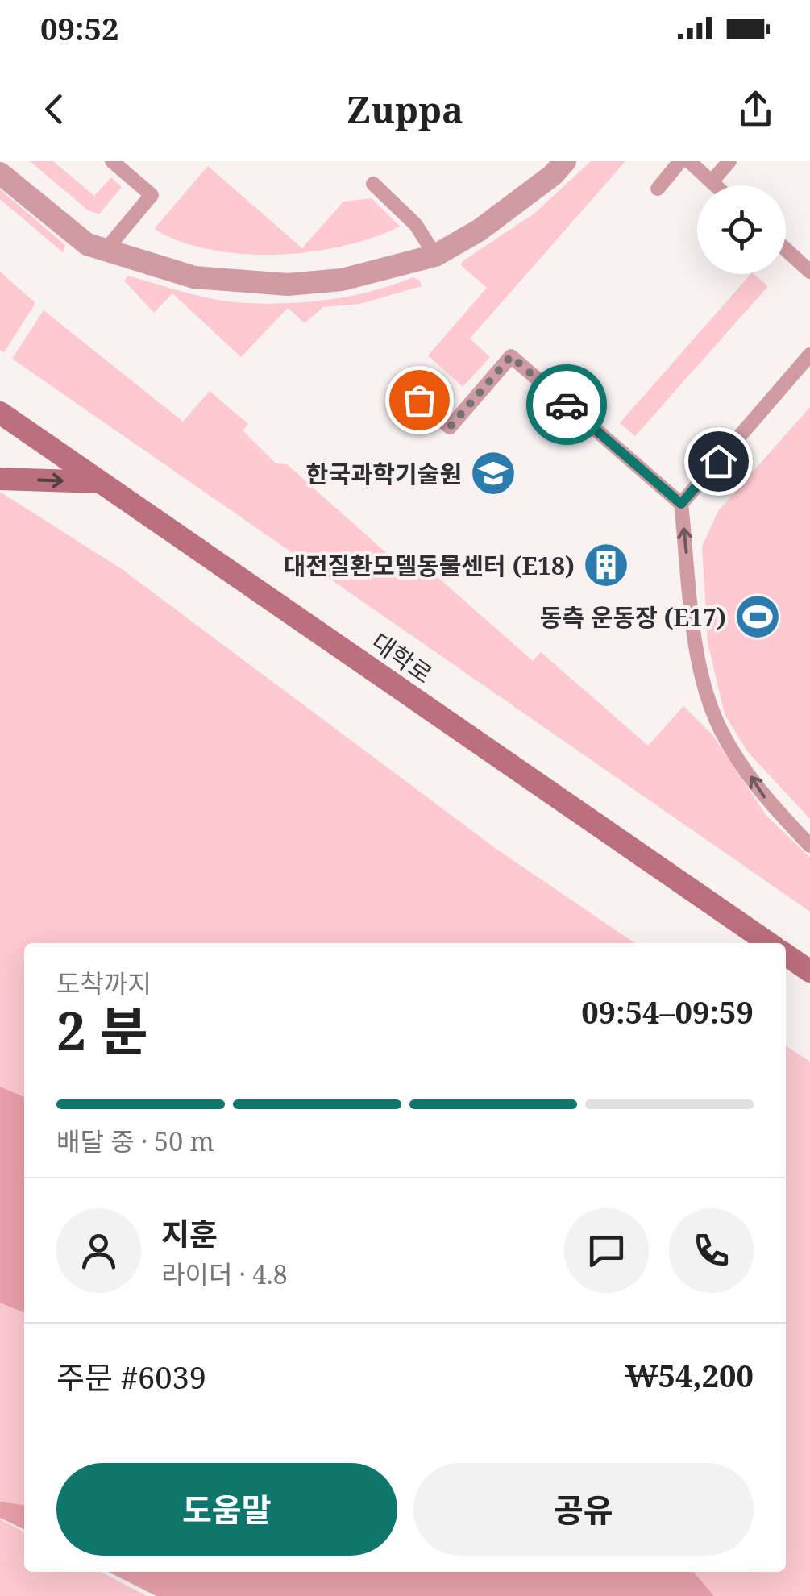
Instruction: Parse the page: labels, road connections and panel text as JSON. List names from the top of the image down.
{
  "streets": {
    "main road": ["대학로"]
  },
  "places": {
    "school or university": ["한국과학기술원"],
    "building": ["대전질환모델동물센터 (E18)"],
    "sports": ["동측 운동장 (E17)"]
  },
  "page": {
    "status": "09:52",
    "header": "Zuppa",
    "heading": ["2 분", "도착까지", "09:54–09:59"],
    "panel": [
      "지훈",
      "라이더 · 4.8",
      "주문 #6039",
      "₩54,200"
    ],
    "bar": "배달 중 · 50 m",
    "buttons": ["도움말", "공유"]
  }
}
